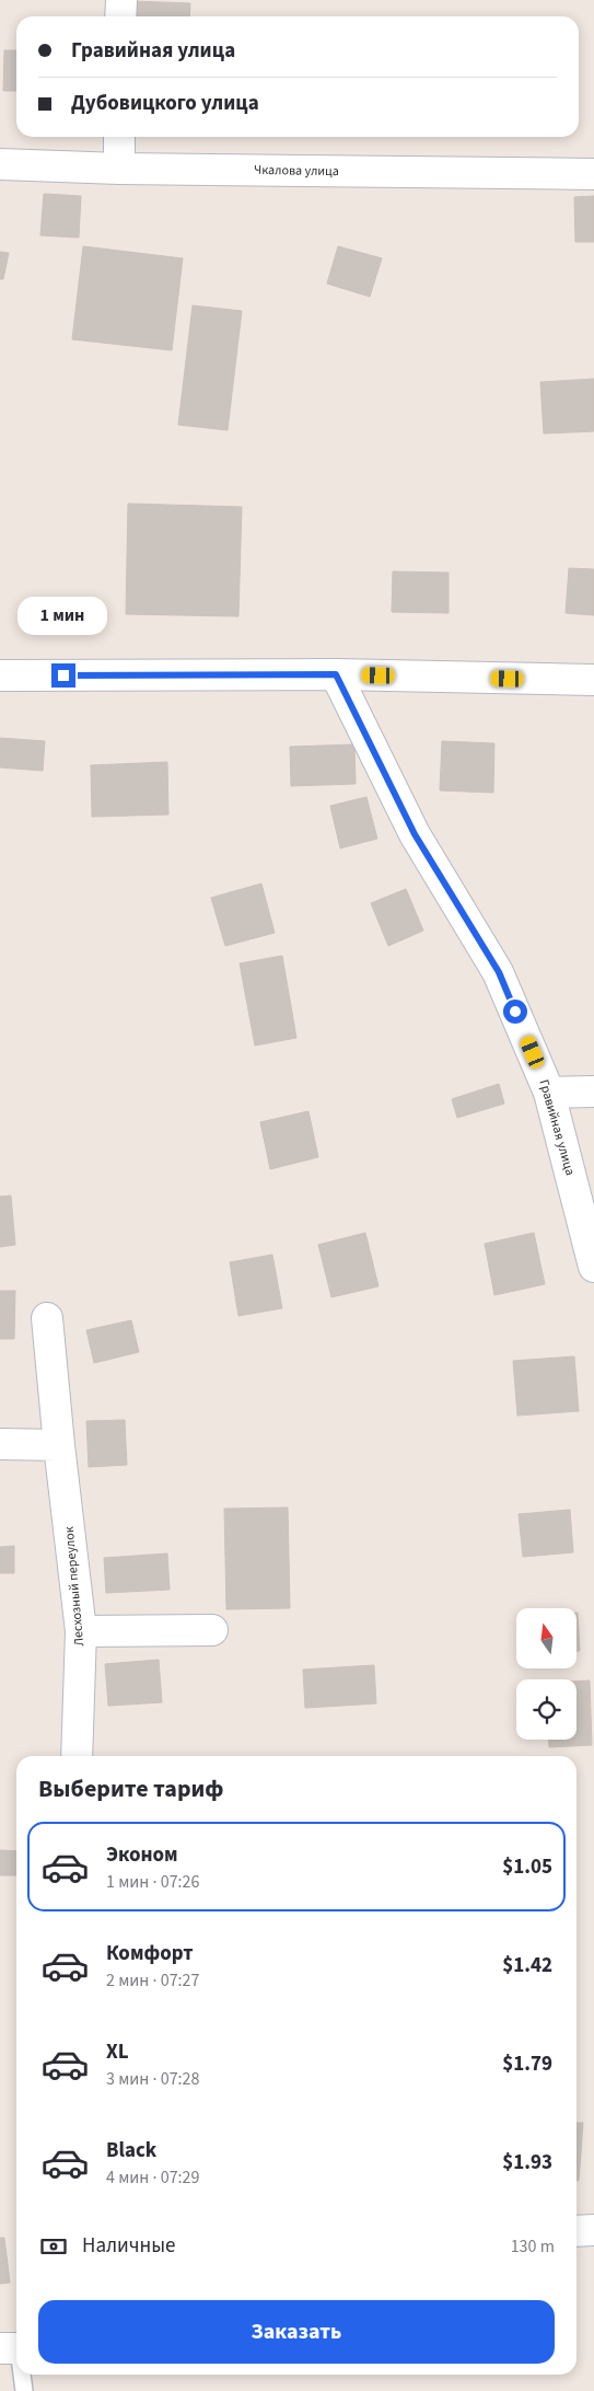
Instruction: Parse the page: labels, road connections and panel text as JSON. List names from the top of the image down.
{
  "streets": {
    "street": ["Чкалова улица", "Гравийная улица", "Лесхозный переулок"]
  },
  "north": "top",
  "page": {
    "banner": ["Гравийная улица", "Дубовицкого улица"],
    "bubble": "1 мин",
    "heading": "Выберите тариф",
    "list": [
      {
        "name": "Эконом",
        "note": "1 мин · 07:26",
        "value": "$1.05"
      },
      {
        "name": "Комфорт",
        "note": "2 мин · 07:27",
        "value": "$1.42"
      },
      {
        "name": "XL",
        "note": "3 мин · 07:28",
        "value": "$1.79"
      },
      {
        "name": "Black",
        "note": "4 мин · 07:29",
        "value": "$1.93"
      }
    ],
    "pay": ["Наличные", "130 m"],
    "buttons": "Заказать"
  }
}
